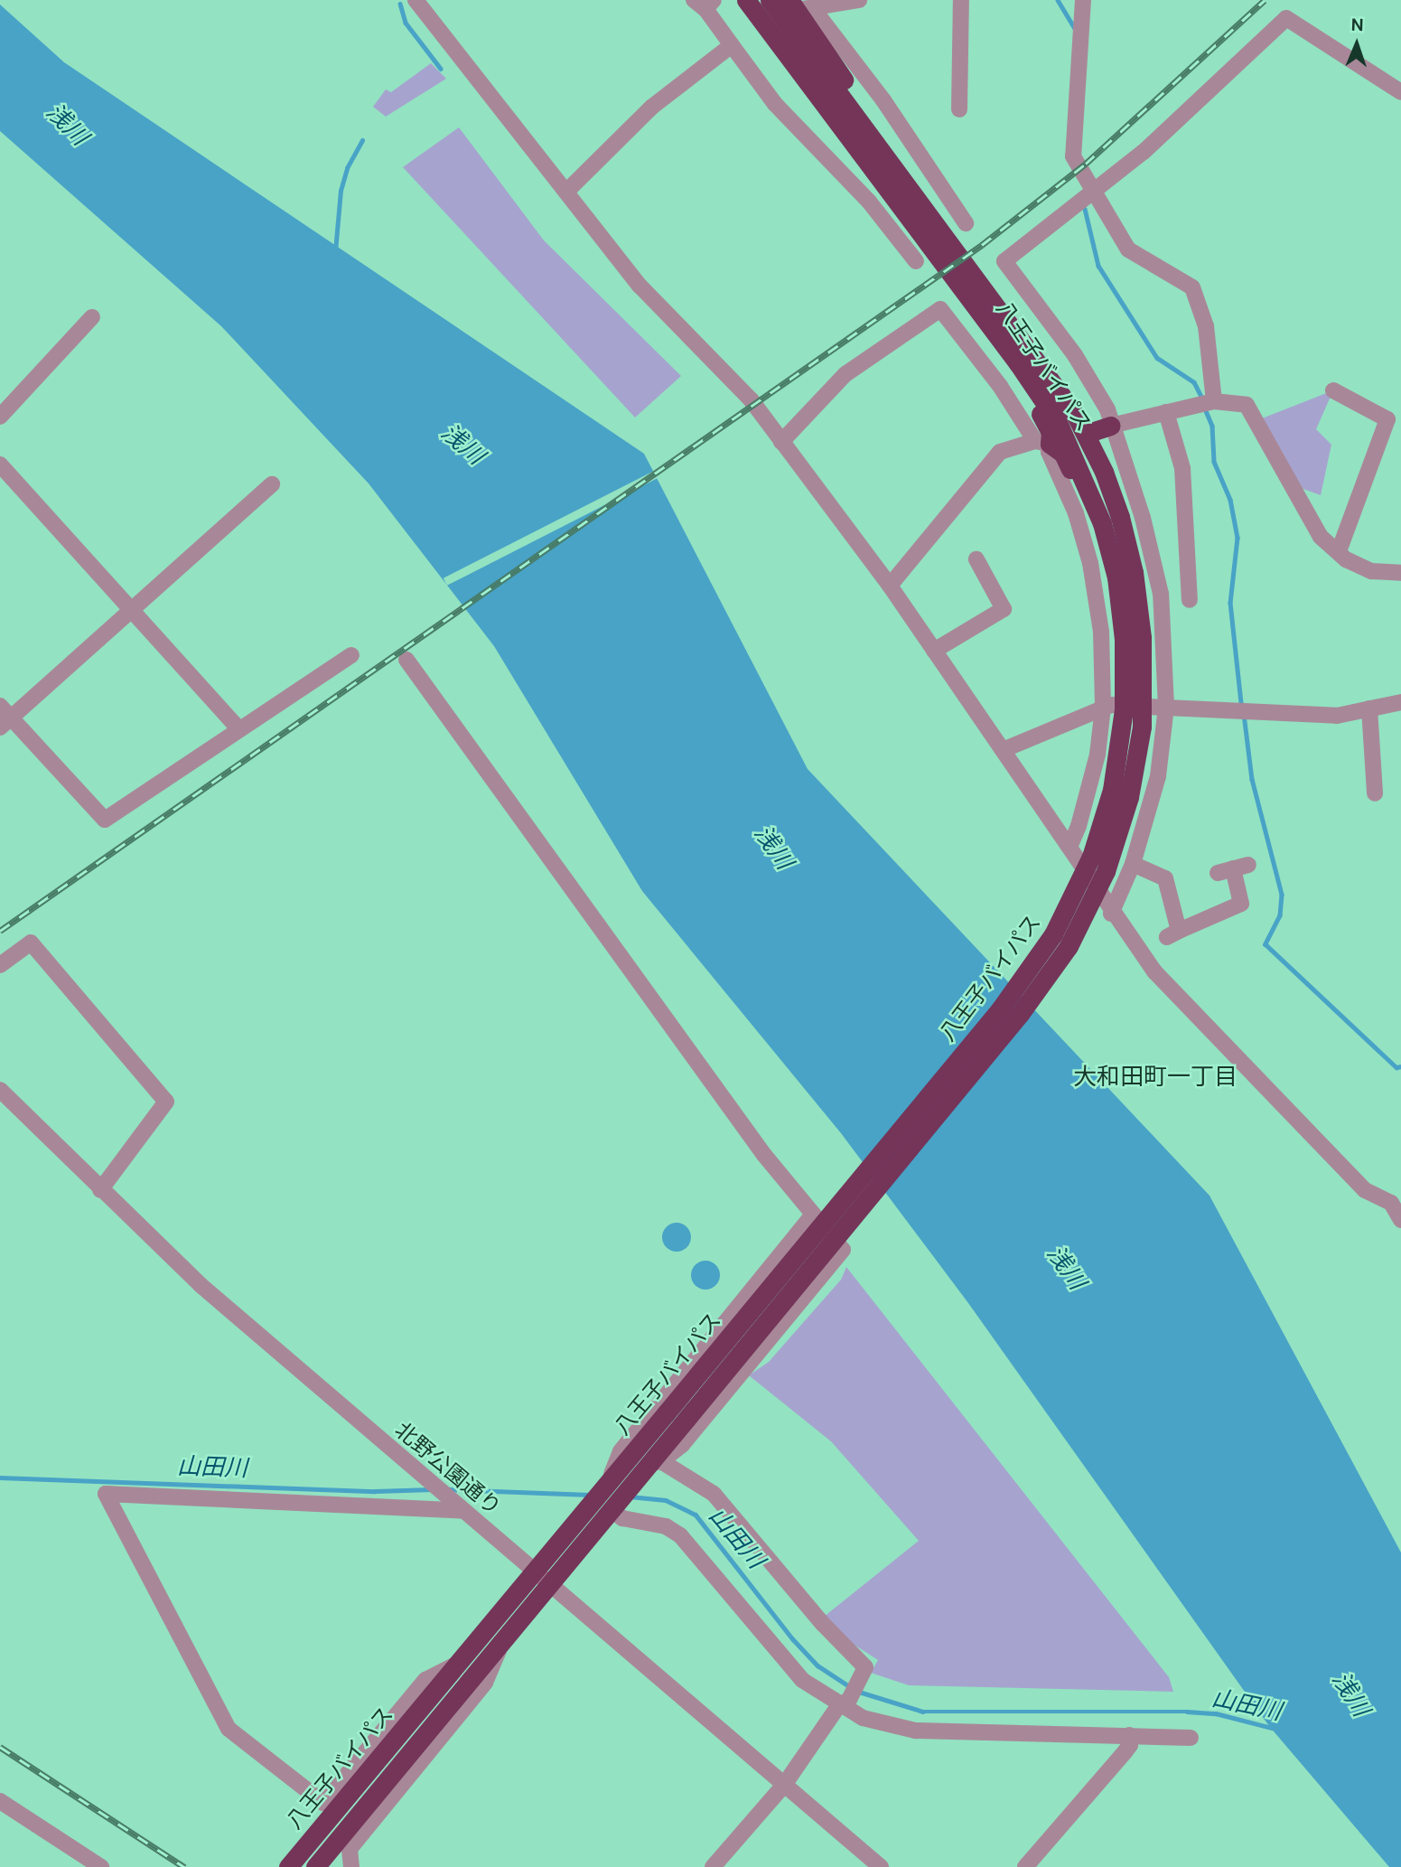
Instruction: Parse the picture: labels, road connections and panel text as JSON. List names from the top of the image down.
{
  "streets": {
    "highway": ["八王子バイパス"],
    "street": ["北野公園通り"]
  },
  "crossings": [
    ["八王子バイパス", "北野公園通り"]
  ],
  "districts": ["大和田町一丁目"],
  "water": ["浅川", "山田川"],
  "north": "top"
}
